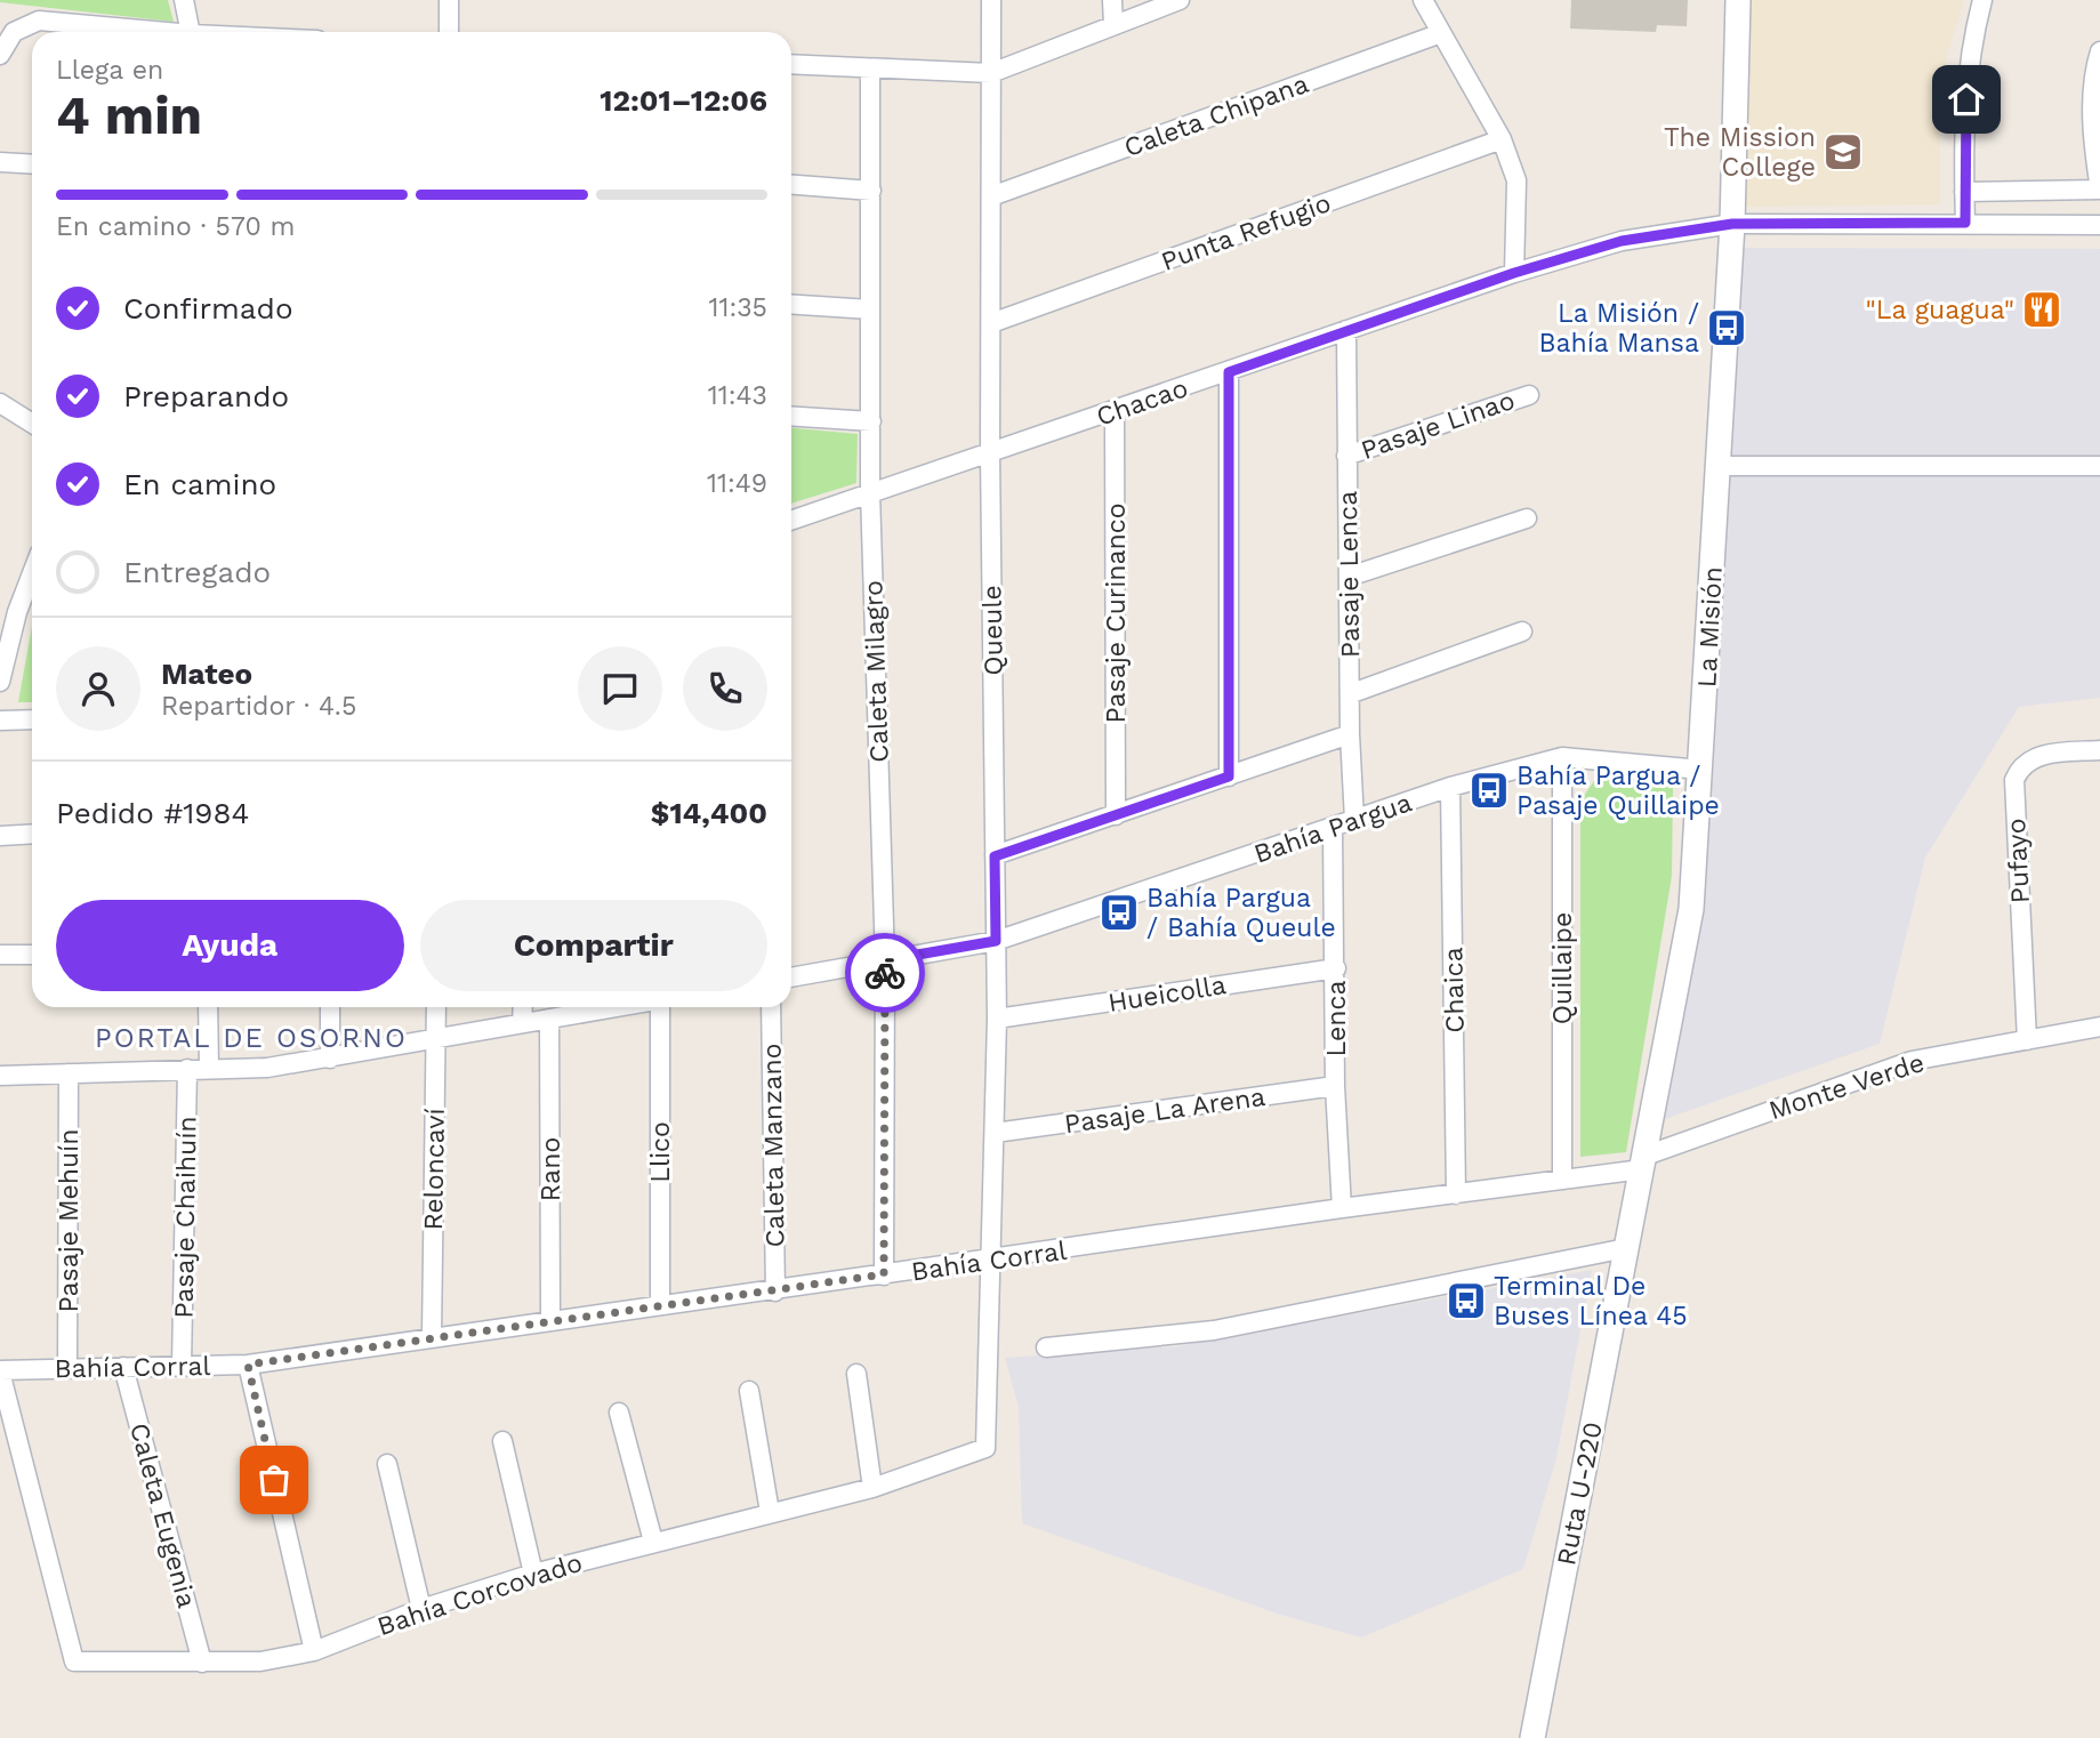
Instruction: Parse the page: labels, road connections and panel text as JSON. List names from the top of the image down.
{
  "streets": {
    "street": [
      "Caleta Chipana",
      "Punta Refugio",
      "Chacao",
      "Pasaje Linao",
      "Pasaje Lenca",
      "Pasaje Curinanco",
      "La Misión",
      "Queule",
      "Caleta Milagro",
      "Bahía Pargua",
      "Pufayo",
      "Quillaipe",
      "Chaica",
      "Hueicolla",
      "Lenca",
      "Monte Verde",
      "Pasaje La Arena",
      "Caleta Manzano",
      "Llico",
      "Reloncaví",
      "Rano",
      "Pasaje Chaihuín",
      "Pasaje Mehuín",
      "Bahía Corral",
      "Ruta U-220",
      "Caleta Eugenia",
      "Bahía Corcovado"
    ]
  },
  "crossings": [
    ["Caleta Chipana", "Queule"],
    ["Punta Refugio", "Queule"],
    ["Chacao", "Pasaje Lenca"],
    ["Chacao", "Pasaje Curinanco"],
    ["Chacao", "La Misión"],
    ["Chacao", "Queule"],
    ["Chacao", "Caleta Milagro"],
    ["Pasaje Linao", "Pasaje Lenca"],
    ["Pasaje Lenca", "Bahía Pargua"],
    ["La Misión", "Bahía Pargua"],
    ["La Misión", "Monte Verde"],
    ["La Misión", "Bahía Corral"],
    ["La Misión", "Ruta U-220"],
    ["Queule", "Bahía Pargua"],
    ["Queule", "Hueicolla"],
    ["Queule", "Pasaje La Arena"],
    ["Queule", "Bahía Corral"],
    ["Queule", "Bahía Corcovado"],
    ["Caleta Milagro", "Bahía Pargua"],
    ["Caleta Milagro", "Bahía Corral"],
    ["Bahía Pargua", "Quillaipe"],
    ["Bahía Pargua", "Chaica"],
    ["Bahía Pargua", "Lenca"],
    ["Pufayo", "Monte Verde"],
    ["Quillaipe", "Bahía Corral"],
    ["Chaica", "Bahía Corral"],
    ["Hueicolla", "Lenca"],
    ["Lenca", "Pasaje La Arena"],
    ["Lenca", "Bahía Corral"],
    ["Monte Verde", "Bahía Corral"],
    ["Caleta Manzano", "Bahía Corral"],
    ["Llico", "Bahía Corral"],
    ["Reloncaví", "Bahía Corral"],
    ["Rano", "Bahía Corral"],
    ["Pasaje Chaihuín", "Bahía Corral"],
    ["Pasaje Mehuín", "Bahía Corral"],
    ["Bahía Corral", "Caleta Eugenia"],
    ["Bahía Corral", "Bahía Corcovado"],
    ["Caleta Eugenia", "Bahía Corcovado"]
  ],
  "districts": ["PORTAL DE OSORNO"],
  "places": {
    "school or university": ["The Mission College"],
    "restaurant": ["\"La guagua\""],
    "bus stop": [
      "La Misión / Bahía Mansa",
      "Bahía Pargua / Pasaje Quillaipe",
      "Bahía Pargua / Bahía Queule",
      "Terminal De Buses Línea 45"
    ]
  },
  "page": {
    "heading": ["4 min", "Llega en", "12:01–12:06"],
    "panel": [
      "Mateo",
      "Repartidor · 4.5",
      "Pedido #1984",
      "$14,400"
    ],
    "bar": "En camino · 570 m",
    "list": [
      ["Confirmado", "11:35"],
      ["Preparando", "11:43"],
      ["En camino", "11:49"],
      "Entregado"
    ],
    "buttons": ["Ayuda", "Compartir"]
  }
}
